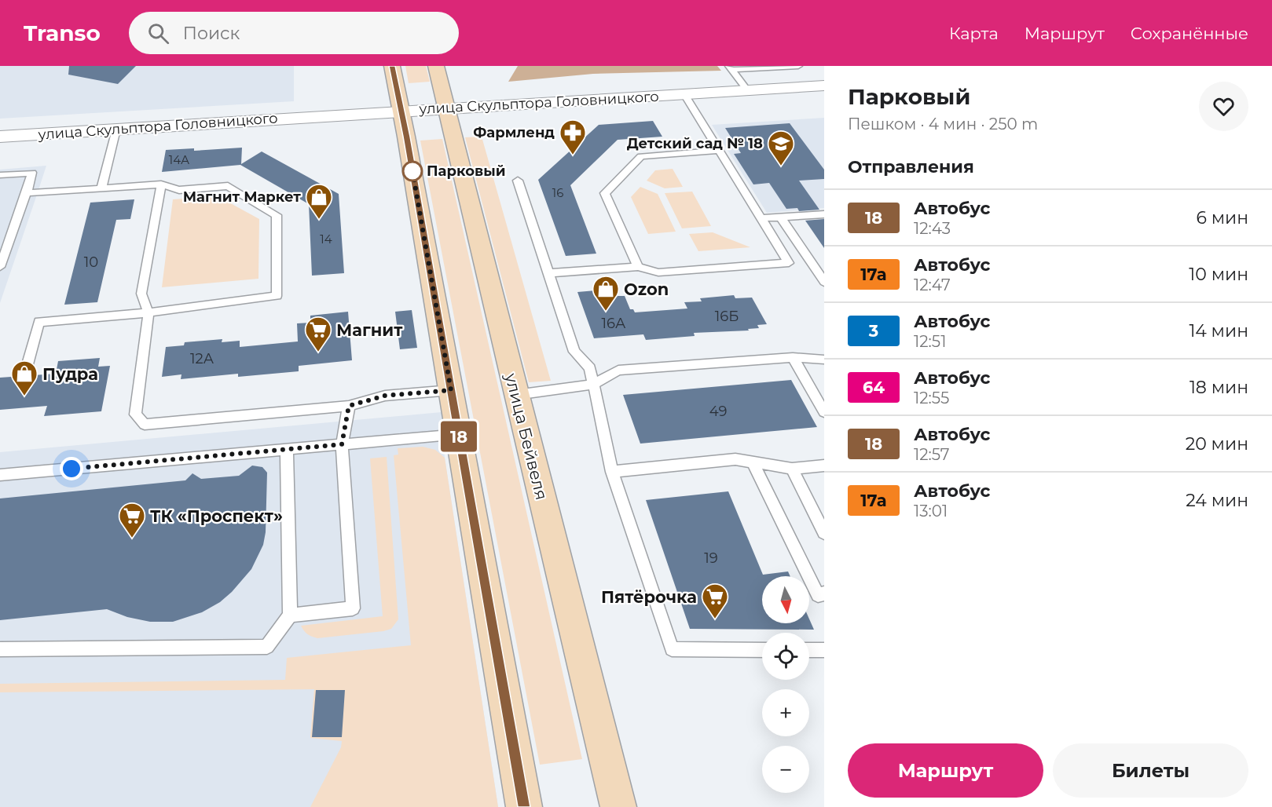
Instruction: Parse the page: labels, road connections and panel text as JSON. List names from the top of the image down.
{
  "streets": {
    "main road": ["улица Бейвеля"],
    "street": ["улица Скульптора Головницкого"]
  },
  "crossings": [
    ["улица Скульптора Головницкого", "улица Бейвеля"]
  ],
  "places": {
    "pharmacy": ["Фармленд"],
    "school or university": ["Детский сад № 18"],
    "other": ["Парковый"],
    "shop": ["Магнит Маркет", "Ozon", "Пудра"],
    "supermarket": ["Магнит", "ТК «Проспект»", "Пятёрочка"]
  },
  "lines": ["bus line 18"],
  "house_numbers": [
    "14А",
    "16",
    "14",
    "10",
    "16Б",
    "16А",
    "12А",
    "49",
    "19"
  ],
  "north": "bottom",
  "page": {
    "header": "Transo",
    "search": "Поиск",
    "nav": ["Карта", "Маршрут", "Сохранённые"],
    "on_map": "18",
    "heading": [
      ["Парковый", "Пешком · 4 мин · 250 m"],
      "Отправления"
    ],
    "list": [
      {
        "mark": "18",
        "name": "Автобус",
        "note": "12:43",
        "value": "6 мин"
      },
      {
        "mark": "17a",
        "name": "Автобус",
        "note": "12:47",
        "value": "10 мин"
      },
      {
        "mark": "3",
        "name": "Автобус",
        "note": "12:51",
        "value": "14 мин"
      },
      {
        "mark": "64",
        "name": "Автобус",
        "note": "12:55",
        "value": "18 мин"
      },
      {
        "mark": "18",
        "name": "Автобус",
        "note": "12:57",
        "value": "20 мин"
      },
      {
        "mark": "17a",
        "name": "Автобус",
        "note": "13:01",
        "value": "24 мин"
      }
    ],
    "map_buttons": ["+", "−"],
    "buttons": ["Маршрут", "Билеты"]
  }
}
